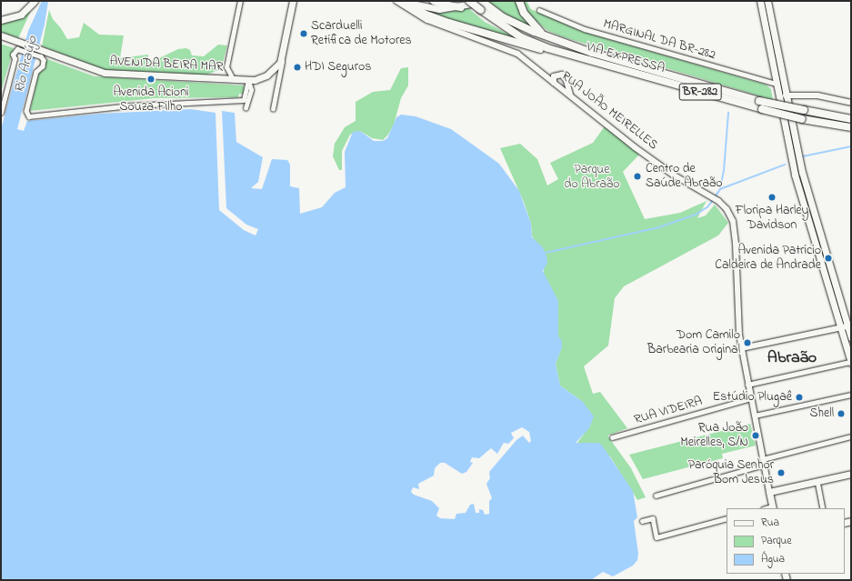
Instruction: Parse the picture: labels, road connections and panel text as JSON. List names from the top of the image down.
{
  "streets": {
    "highway": ["VIA EXPRESSA", "BR-282"],
    "main road": ["AVENIDA BEIRA MAR", "RUA JOÃO MEIRELLES"],
    "street": ["MARGINAL DA BR-282", "RUA VIDEIRA"]
  },
  "crossings": [
    ["RUA JOÃO MEIRELLES", "RUA VIDEIRA"]
  ],
  "districts": ["Abraão"],
  "water": ["Rio Araújo"],
  "parks": ["Parque do Abraão"],
  "places": [
    "Scarduelli Retífica de Motores",
    "HDI Seguros",
    "Avenida Acioni Souza Filho",
    "Centro de Saúde Abraão",
    "Floripa Harley Davidson",
    "Avenida Patrício Caldeira de Andrade",
    "Dom Camilo Barbearia Original",
    "Estúdio Plugaê",
    "Shell",
    "Rua João Meirelles, S/N",
    "Paróquia Senhor Bom Jesus"
  ],
  "legend": ["Rua", "Parque", "Água"]
}
